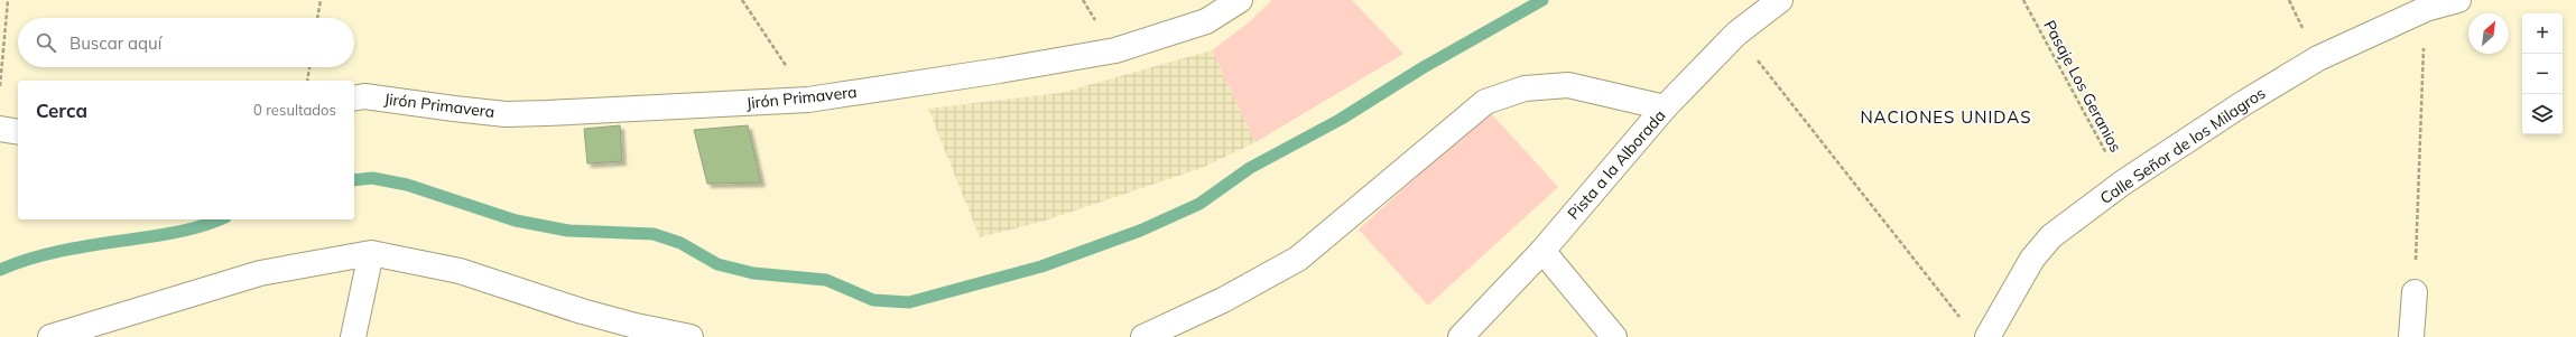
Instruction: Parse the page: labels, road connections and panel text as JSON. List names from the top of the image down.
{
  "streets": {
    "street": ["Jirón Primavera", "Calle Señor de los Milagros", "Pista a la Alborada"],
    "path": ["Pasaje Los Geranios"]
  },
  "crossings": [
    ["Pasaje Los Geranios", "Calle Señor de los Milagros"]
  ],
  "districts": ["NACIONES UNIDAS"],
  "north": "top right",
  "page": {
    "map_buttons": ["+", "−"],
    "search": "Buscar aquí",
    "heading": ["Cerca", "0 resultados"]
  }
}
